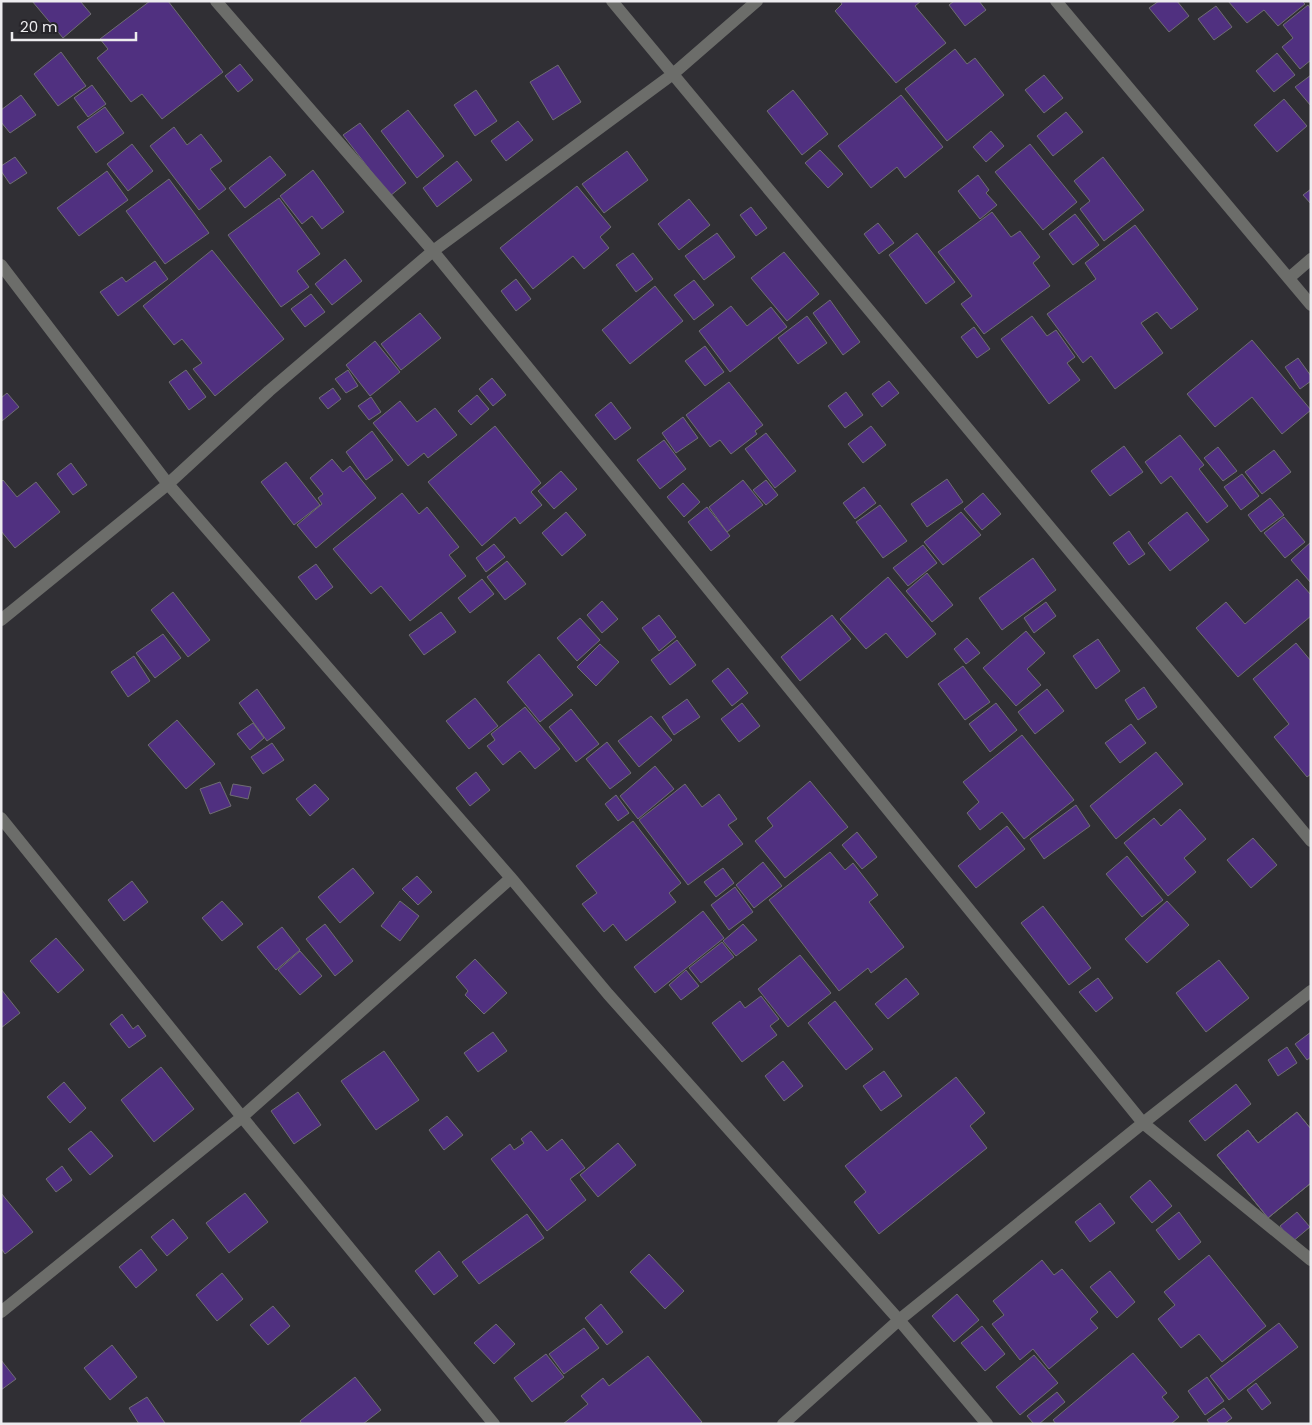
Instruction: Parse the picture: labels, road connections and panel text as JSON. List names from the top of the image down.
{
  "scale_bar": "20 m"
}
